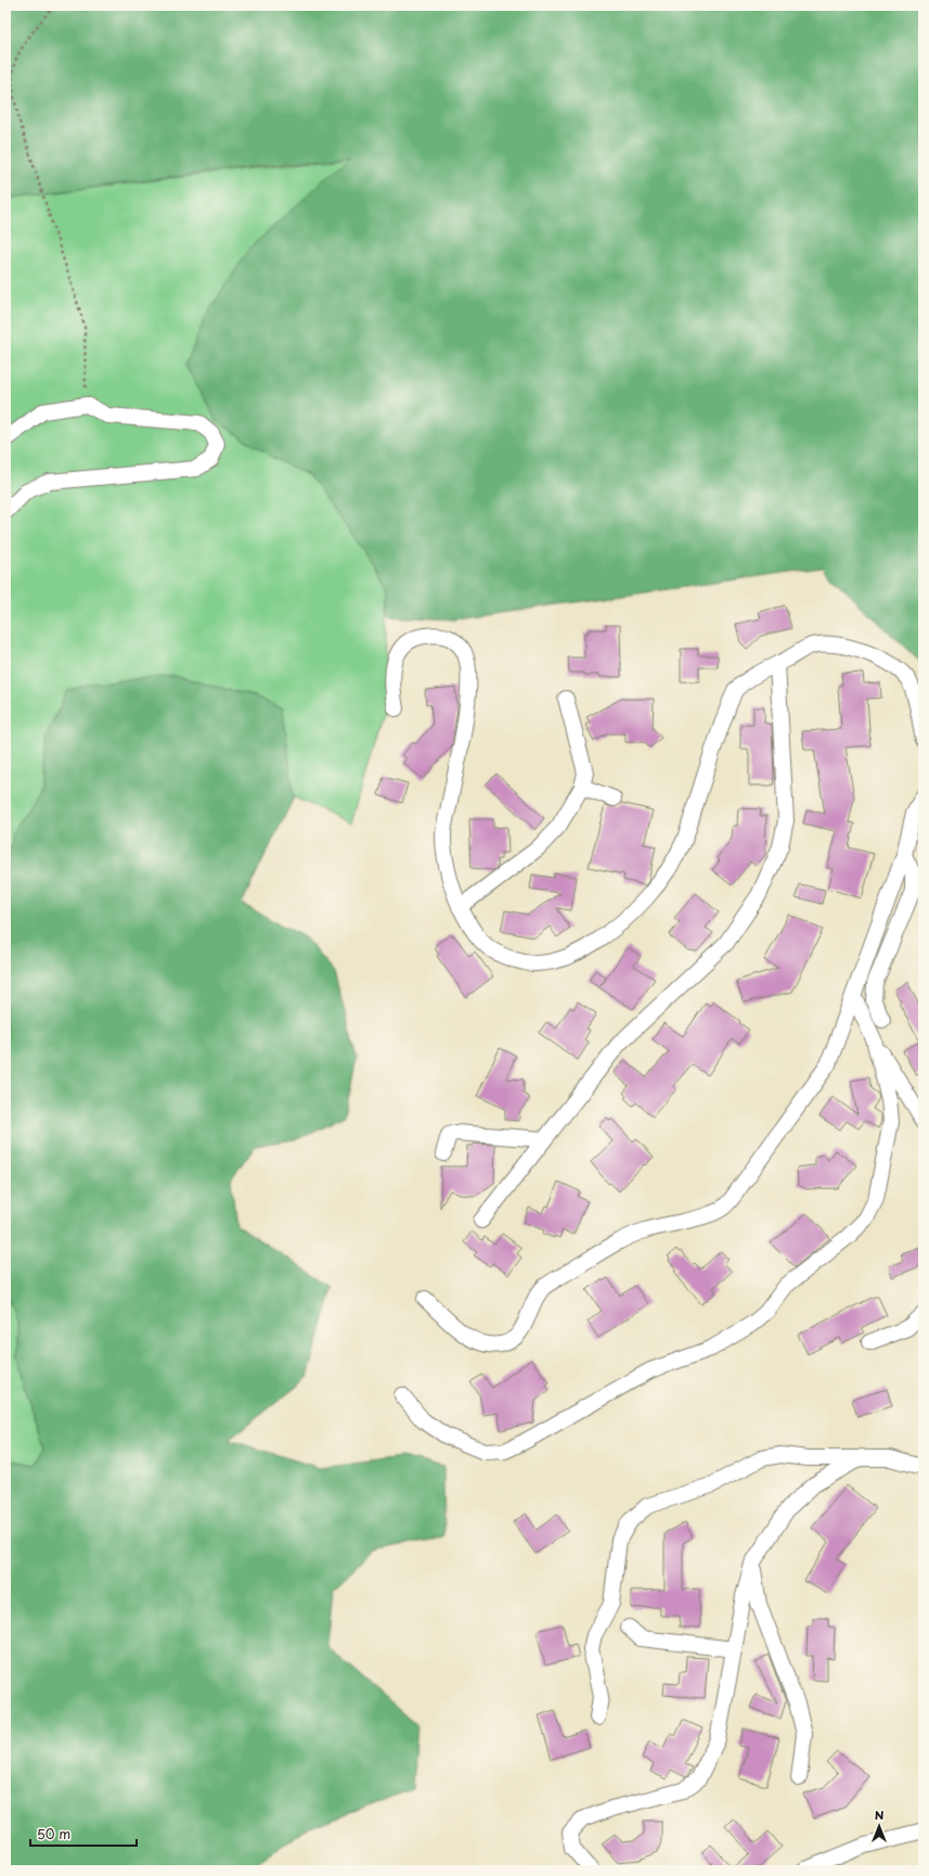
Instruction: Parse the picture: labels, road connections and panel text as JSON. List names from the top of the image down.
{
  "scale_bar": "50 m",
  "north": "top"
}
